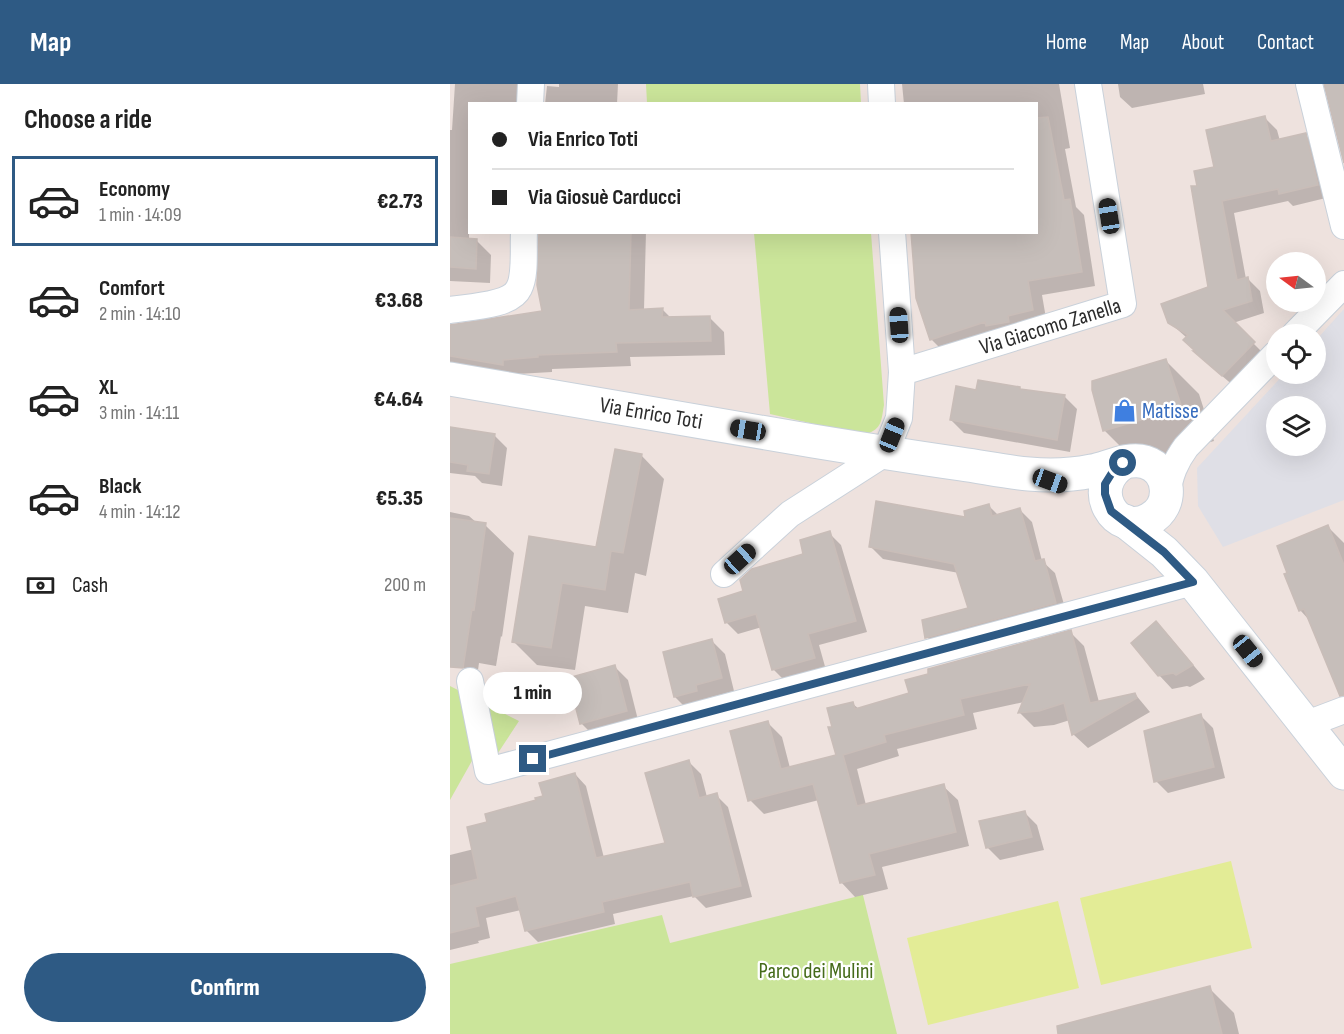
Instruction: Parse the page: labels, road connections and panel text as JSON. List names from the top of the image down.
{
  "streets": {
    "street": ["Via Giacomo Zanella", "Via Enrico Toti"]
  },
  "parks": ["Parco dei Mulini"],
  "places": {
    "shop": ["Matisse"]
  },
  "north": "left",
  "page": {
    "header": "Map",
    "nav": [
      "Home",
      "Map",
      "About",
      "Contact"
    ],
    "heading": "Choose a ride",
    "banner": ["Via Enrico Toti", "Via Giosuè Carducci"],
    "list": [
      {
        "name": "Economy",
        "note": "1 min · 14:09",
        "value": "€2.73"
      },
      {
        "name": "Comfort",
        "note": "2 min · 14:10",
        "value": "€3.68"
      },
      {
        "name": "XL",
        "note": "3 min · 14:11",
        "value": "€4.64"
      },
      {
        "name": "Black",
        "note": "4 min · 14:12",
        "value": "€5.35"
      }
    ],
    "pay": ["Cash", "200 m"],
    "bubble": "1 min",
    "buttons": "Confirm"
  }
}
